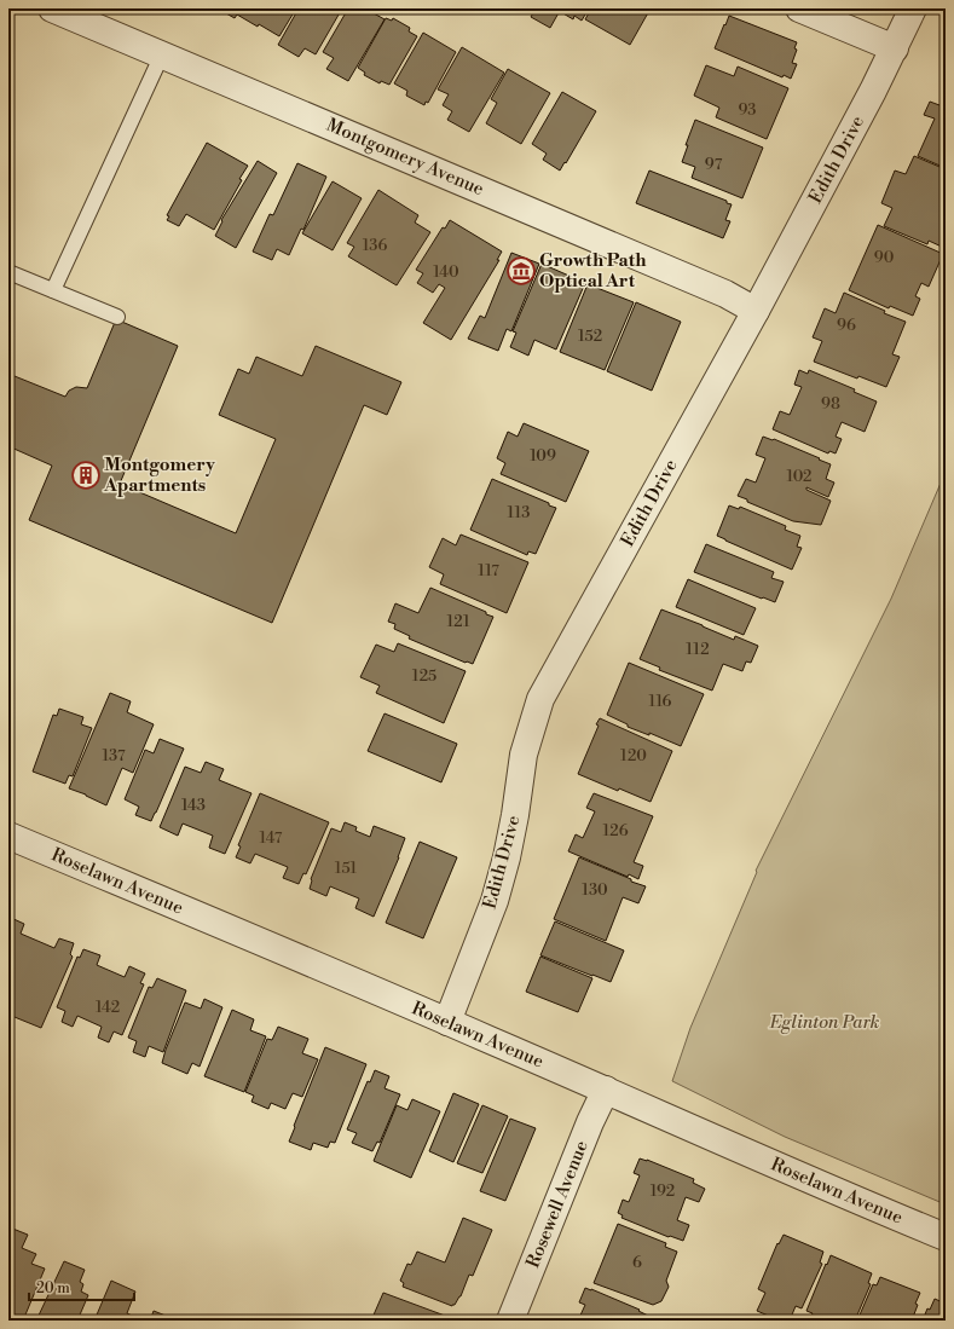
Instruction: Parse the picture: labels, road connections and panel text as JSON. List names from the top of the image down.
{
  "streets": {
    "street": [
      "Montgomery Avenue",
      "Edith Drive",
      "Roselawn Avenue",
      "Rosewell Avenue"
    ]
  },
  "crossings": [
    ["Montgomery Avenue", "Edith Drive"],
    ["Edith Drive", "Roselawn Avenue"],
    ["Roselawn Avenue", "Rosewell Avenue"]
  ],
  "parks": ["Eglinton Park"],
  "places": {
    "museum": ["Growth Path Optical Art"],
    "building": ["Montgomery Apartments"]
  },
  "house_numbers": [
    "93",
    "97",
    "136",
    "90",
    "140",
    "96",
    "152",
    "98",
    "109",
    "102",
    "113",
    "117",
    "121",
    "112",
    "125",
    "116",
    "137",
    "120",
    "143",
    "126",
    "147",
    "151",
    "130",
    "142",
    "192",
    "6"
  ],
  "scale_bar": "20 m"
}
